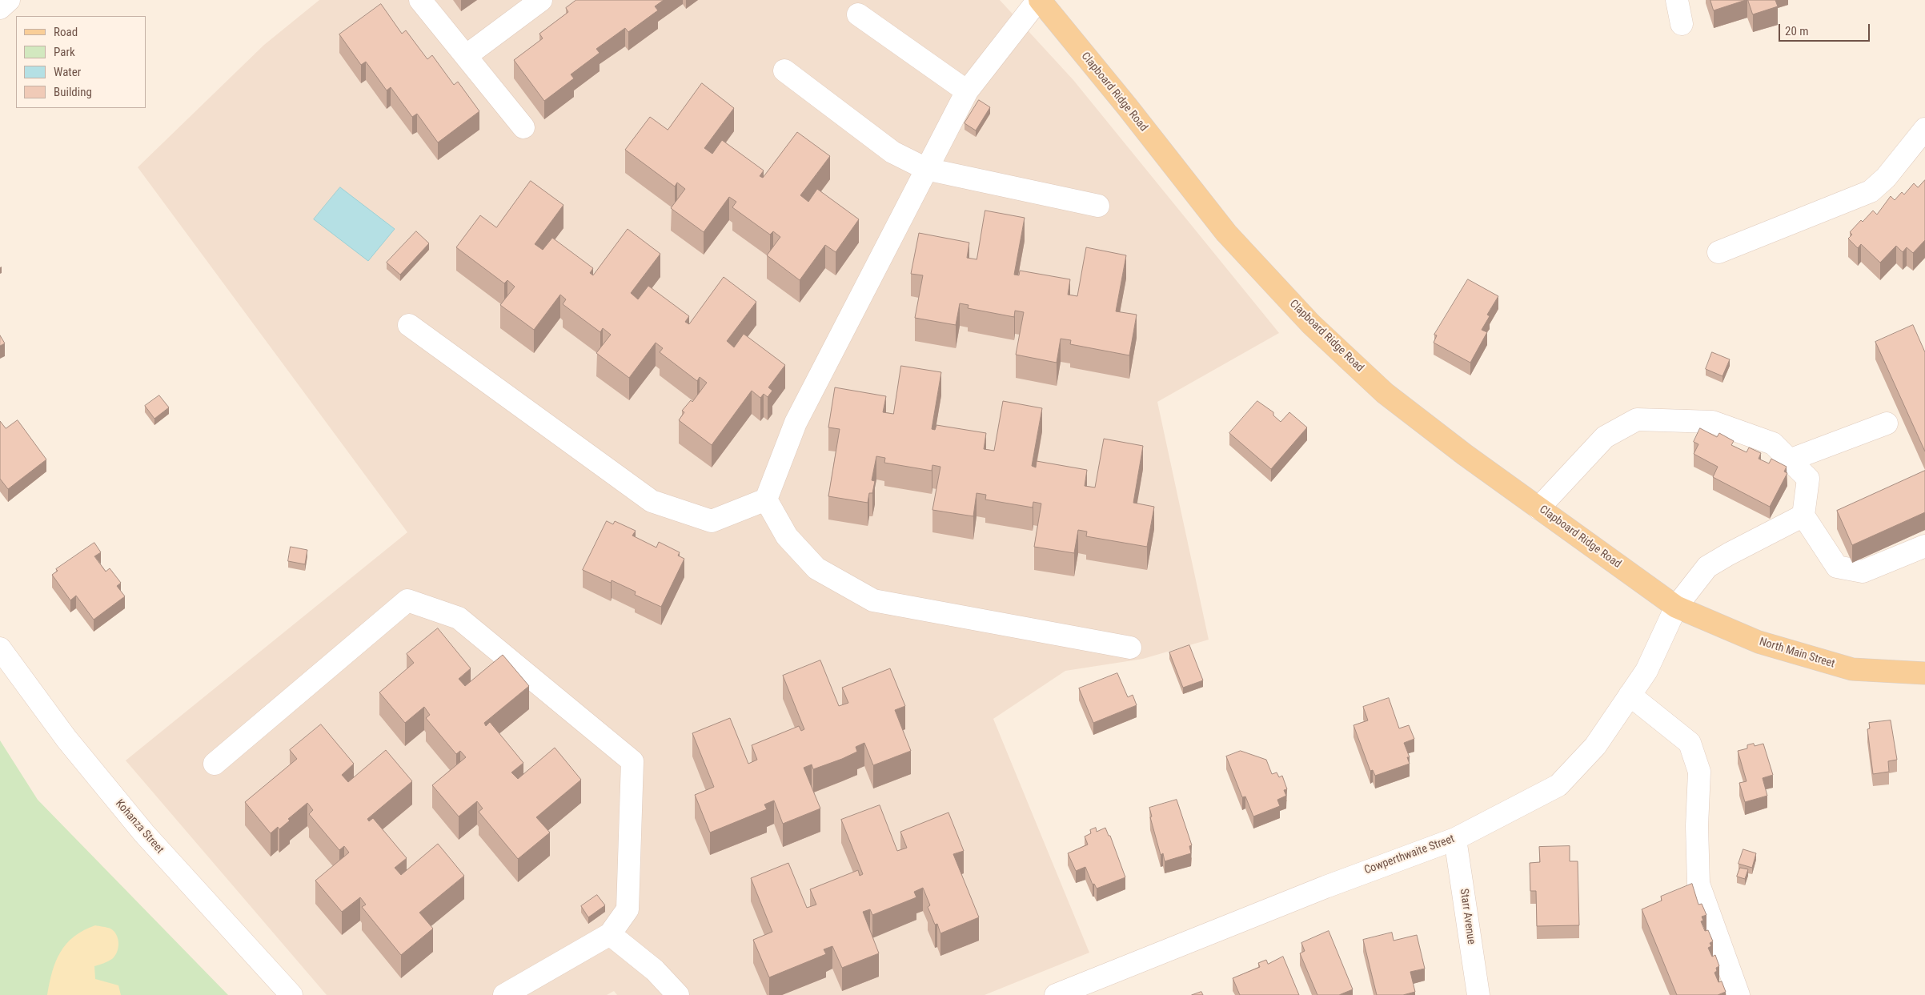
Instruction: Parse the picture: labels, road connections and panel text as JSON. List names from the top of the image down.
{
  "streets": {
    "main road": ["Clapboard Ridge Road", "North Main Street"],
    "street": ["Kohanza Street", "Cowperthwaite Street", "Starr Avenue"]
  },
  "crossings": [
    ["Clapboard Ridge Road", "North Main Street"],
    ["Clapboard Ridge Road", "Cowperthwaite Street"],
    ["North Main Street", "Cowperthwaite Street"],
    ["Cowperthwaite Street", "Starr Avenue"]
  ],
  "legend": [
    "Road",
    "Park",
    "Water",
    "Building"
  ],
  "scale_bar": "20 m"
}
